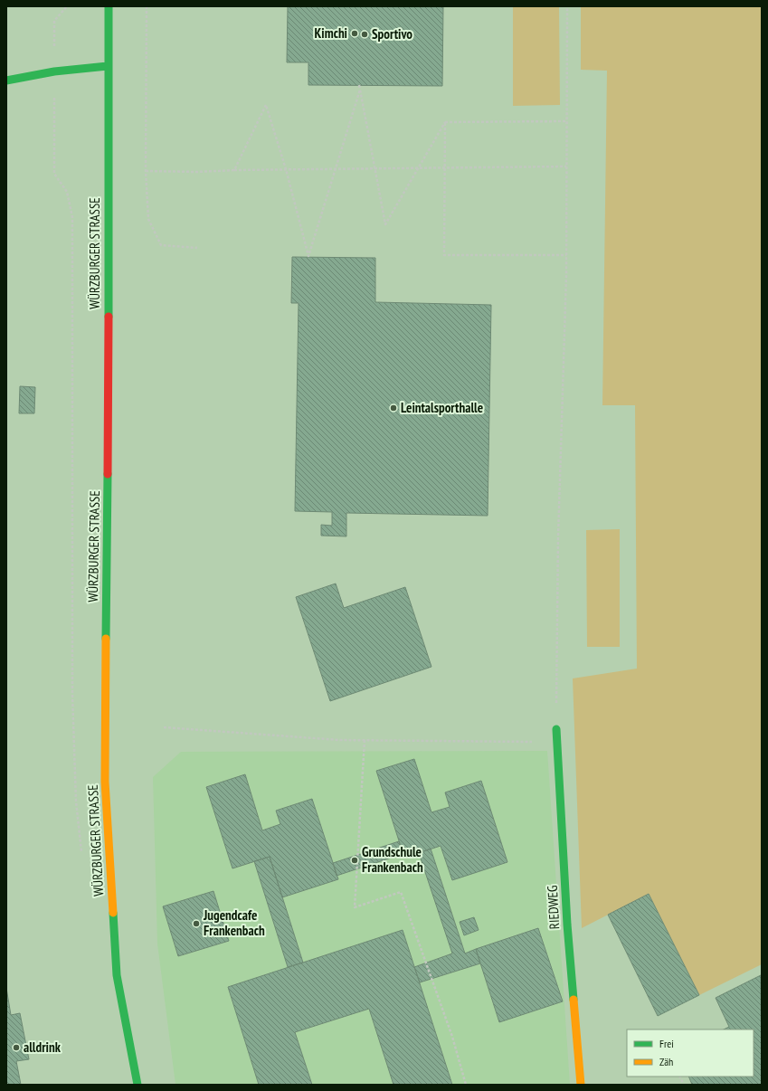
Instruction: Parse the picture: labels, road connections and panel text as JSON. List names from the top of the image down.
{
  "streets": {
    "main road": ["WÜRZBURGER STRASSE", "RIEDWEG"]
  },
  "places": [
    "Kimchi",
    "Sportivo",
    "Leintalsporthalle",
    "Grundschule Frankenbach",
    "Jugendcafe Frankenbach",
    "alldrink"
  ],
  "legend": ["Frei", "Zäh"]
}
